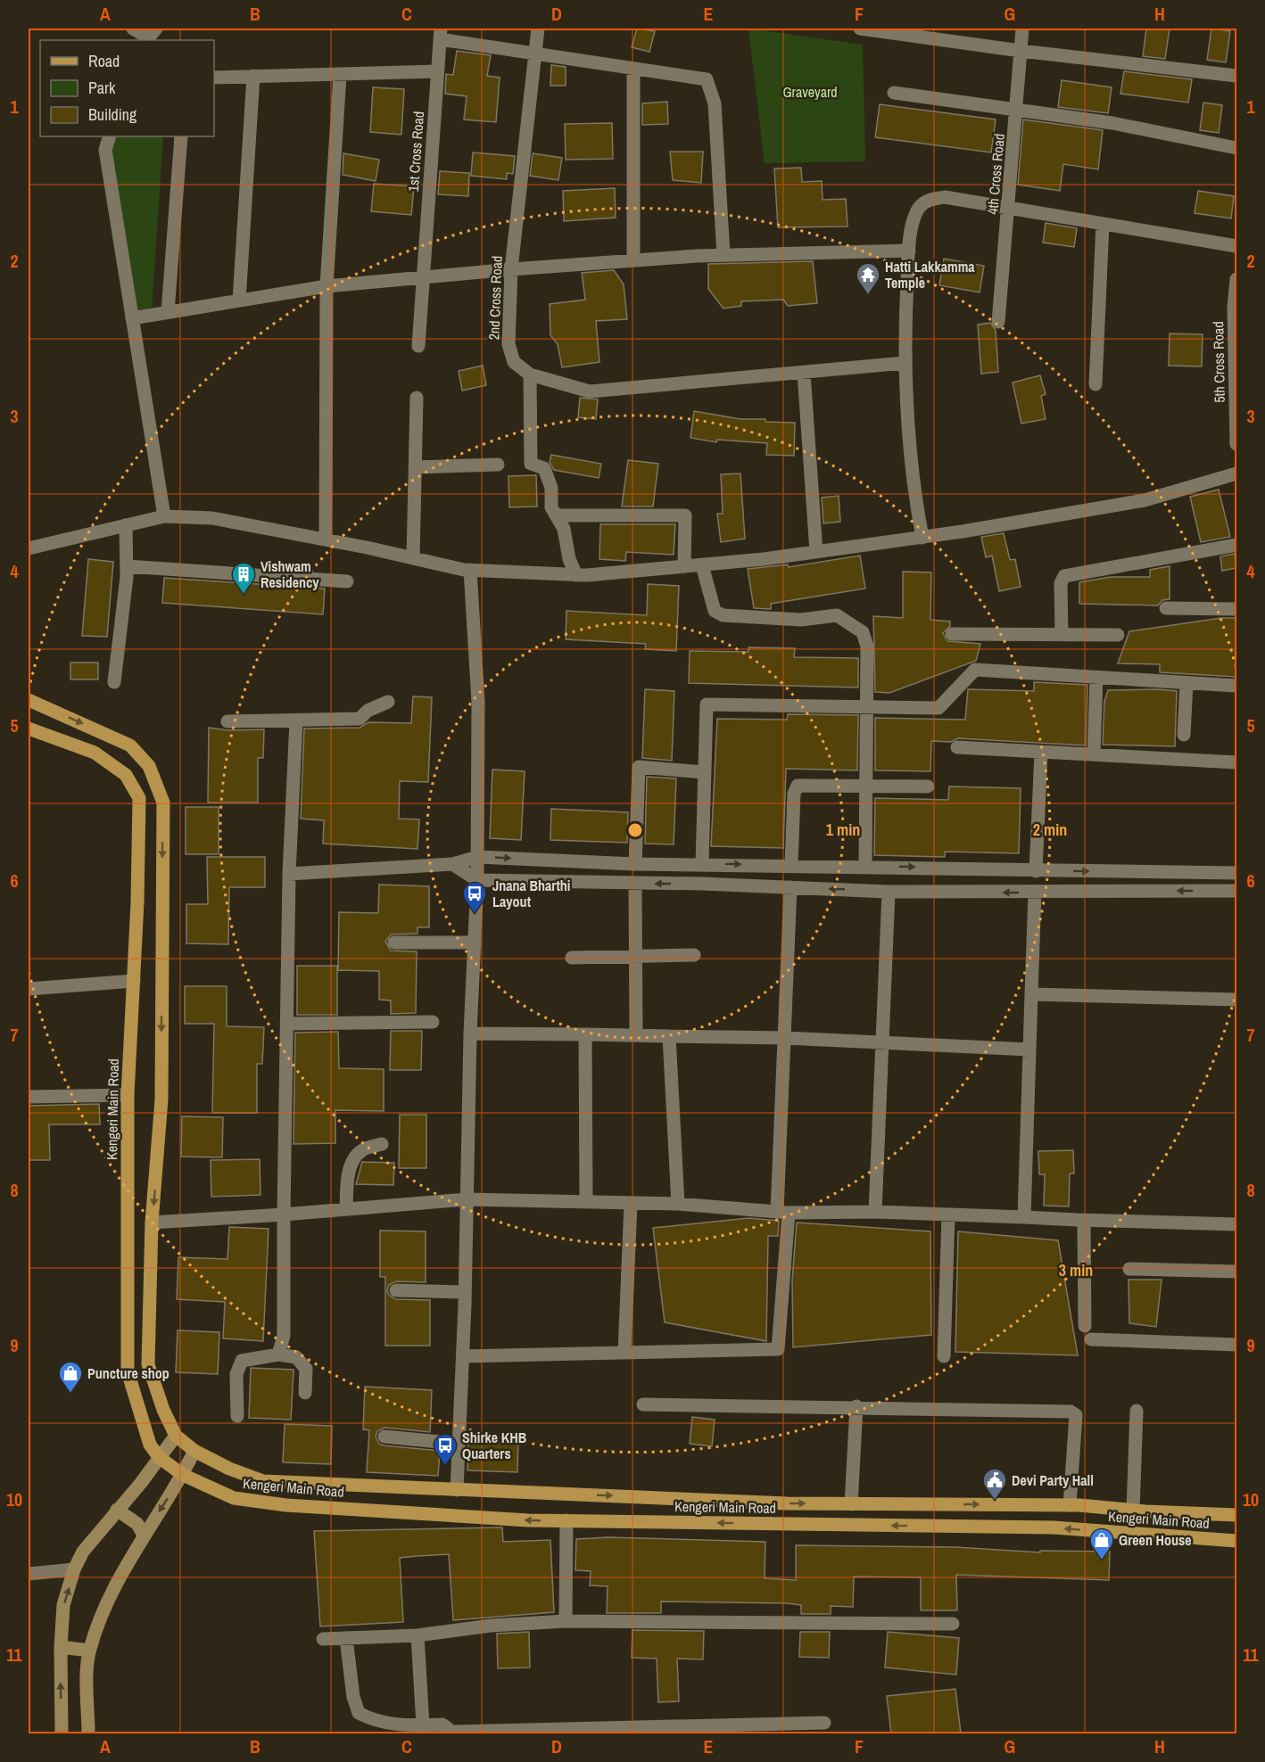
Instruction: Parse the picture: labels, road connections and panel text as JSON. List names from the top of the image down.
{
  "streets": {
    "main road": ["Kengeri Main Road"],
    "street": [
      "1st Cross Road",
      "4th Cross Road",
      "2nd Cross Road",
      "5th Cross Road"
    ]
  },
  "parks": ["Graveyard"],
  "places": {
    "temple": ["Hatti Lakkamma Temple"],
    "building": ["Vishwam Residency"],
    "bus stop": ["Jnana Bharthi Layout", "Shirke KHB Quarters"],
    "shop": ["Puncture shop", "Green House"],
    "public building": ["Devi Party Hall"]
  },
  "legend": ["Road", "Park", "Building"],
  "grid": {
    "columns": [
      "A",
      "B",
      "C",
      "D",
      "E",
      "F",
      "G",
      "H"
    ],
    "rows": [
      "1",
      "2",
      "3",
      "4",
      "5",
      "6",
      "7",
      "8",
      "9",
      "10",
      "11"
    ]
  },
  "rings": ["1 min", "2 min", "3 min"]
}
